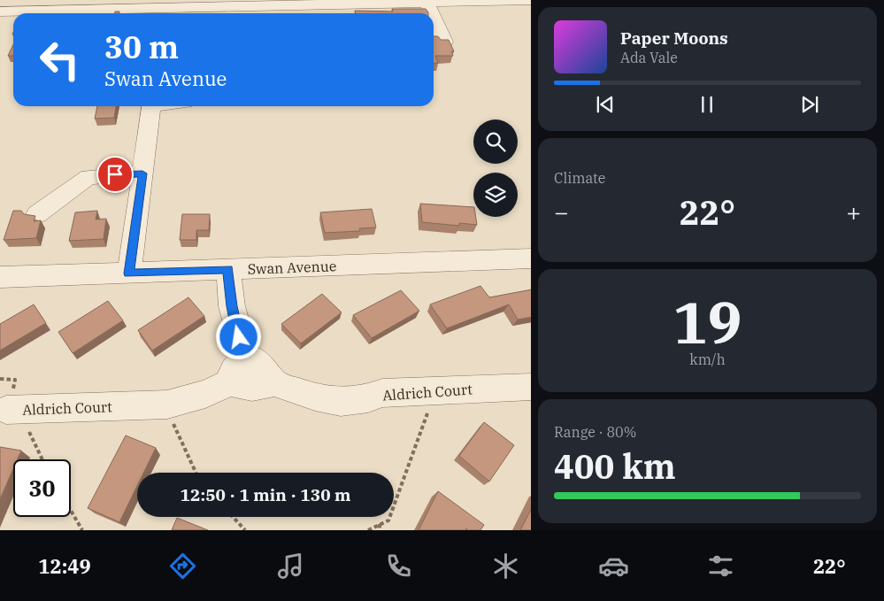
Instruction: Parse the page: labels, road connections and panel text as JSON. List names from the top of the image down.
{
  "streets": {
    "street": ["Swan Avenue", "Aldrich Court"]
  },
  "page": {
    "turn": ["30 m", "Swan Avenue"],
    "song": ["Paper Moons", "Ada Vale"],
    "tile": [
      "Climate",
      ["19", "km/h"],
      ["Range · 80%", "400 km"]
    ],
    "heat": ["−", "22°", "+"],
    "limit": "30",
    "trip": "12:50 · 1 min · 130 m",
    "tabs": ["12:49", "22°"]
  }
}
